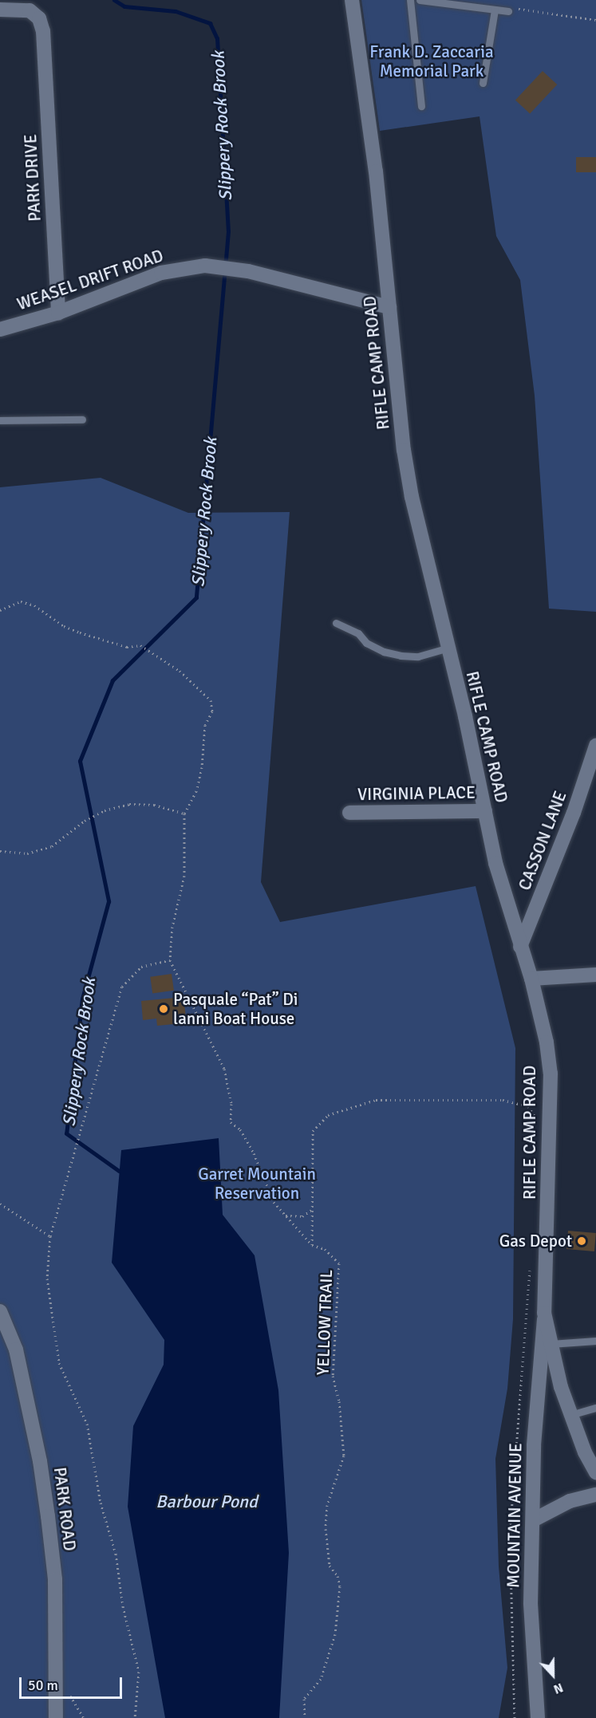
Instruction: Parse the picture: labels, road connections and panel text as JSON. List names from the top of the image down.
{
  "streets": {
    "street": [
      "PARK DRIVE",
      "WEASEL DRIFT ROAD",
      "RIFLE CAMP ROAD",
      "VIRGINIA PLACE",
      "CASSON LANE",
      "PARK ROAD",
      "MOUNTAIN AVENUE"
    ],
    "path": ["YELLOW TRAIL"]
  },
  "crossings": [
    ["PARK DRIVE", "WEASEL DRIFT ROAD"],
    ["WEASEL DRIFT ROAD", "RIFLE CAMP ROAD"],
    ["RIFLE CAMP ROAD", "VIRGINIA PLACE"],
    ["RIFLE CAMP ROAD", "CASSON LANE"],
    ["RIFLE CAMP ROAD", "MOUNTAIN AVENUE"]
  ],
  "water": ["Slippery Rock Brook", "Barbour Pond"],
  "parks": ["Frank D. Zaccaria Memorial Park", "Garret Mountain Reservation"],
  "places": ["Pasquale “Pat” Di lanni Boat House", "Gas Depot"],
  "scale_bar": "50 m",
  "north": "bottom"
}
